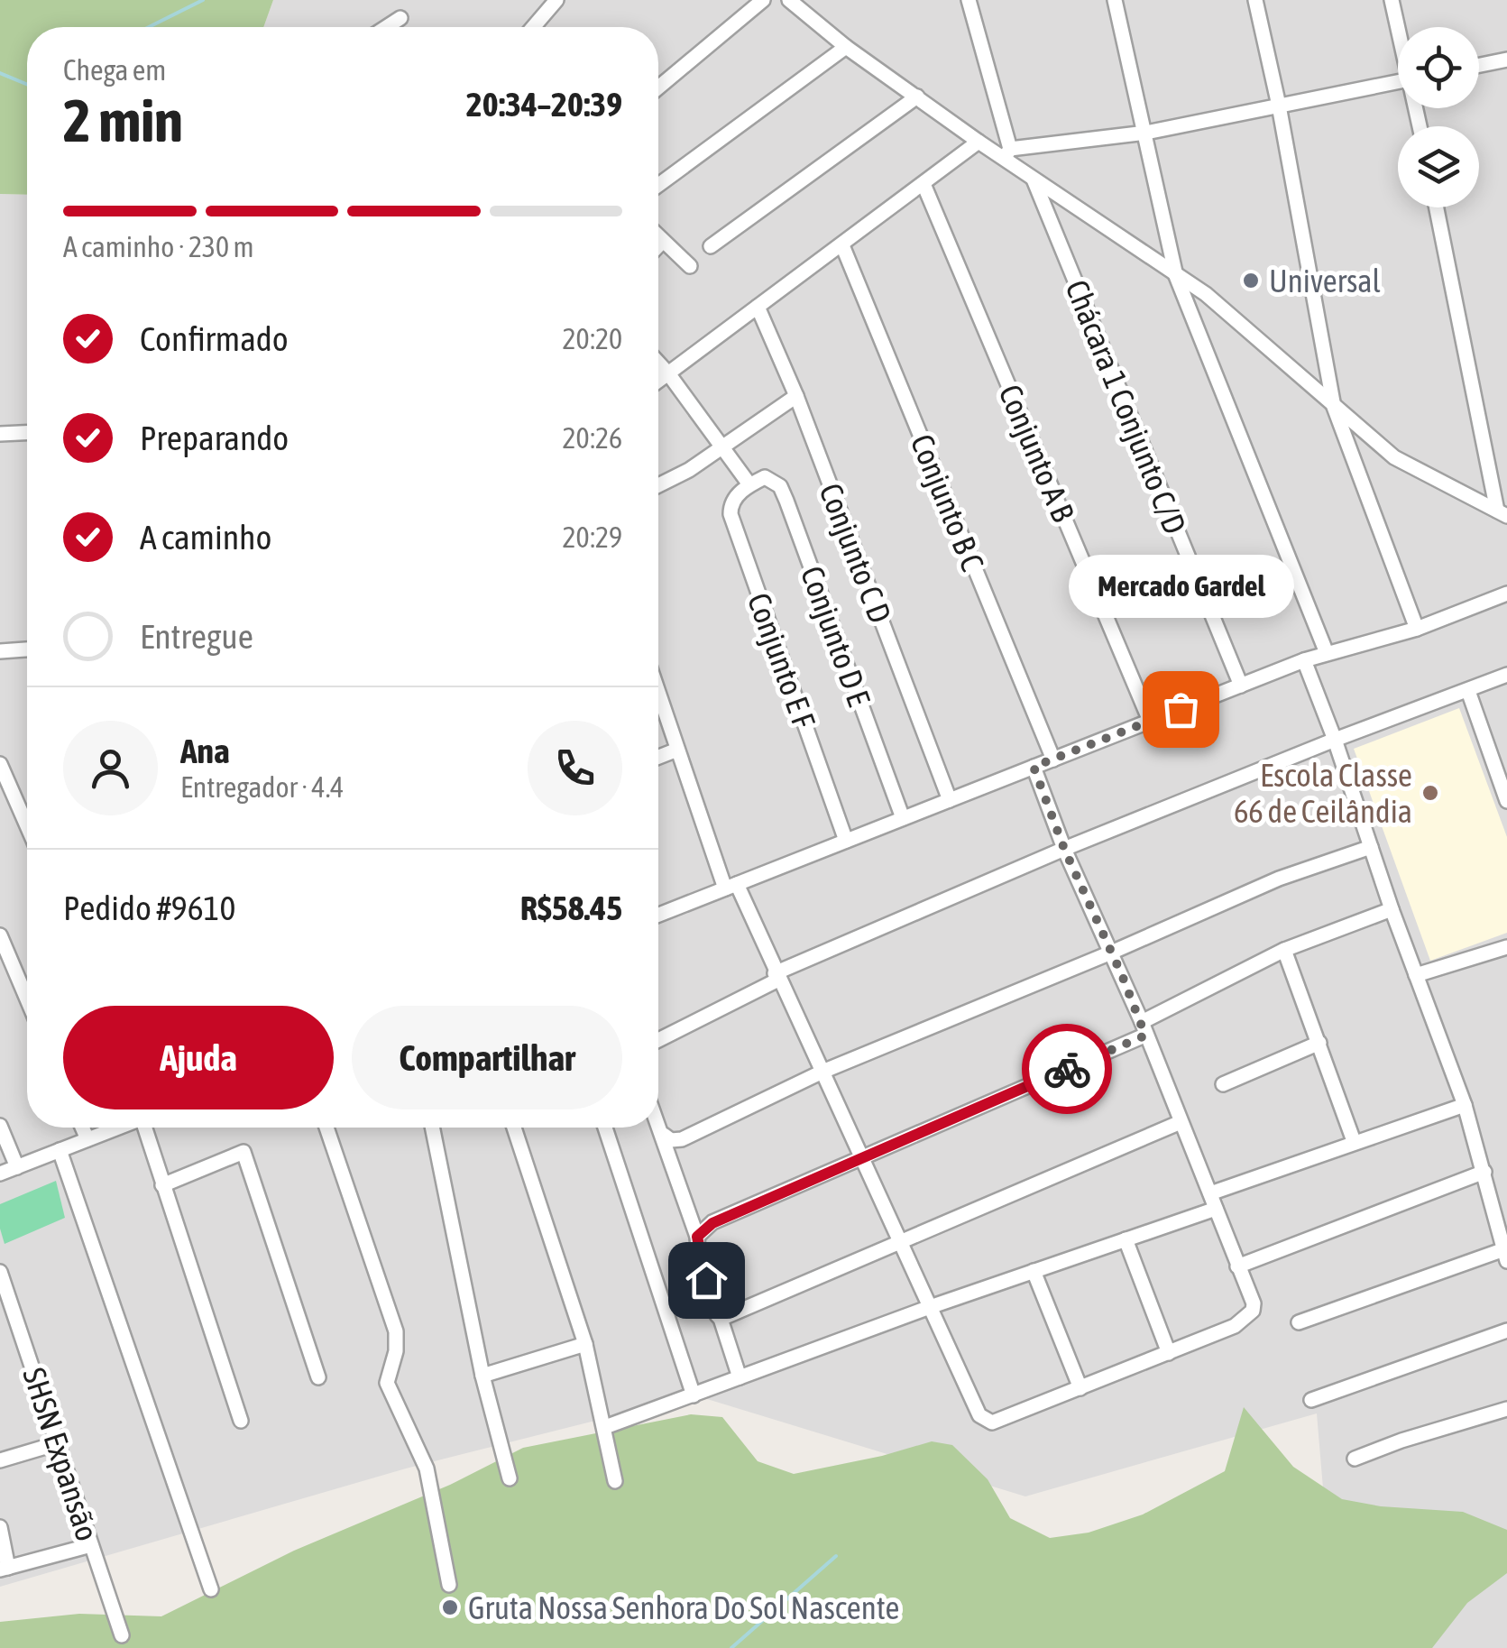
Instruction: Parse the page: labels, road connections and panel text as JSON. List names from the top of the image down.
{
  "streets": {
    "street": [
      "Chácara 1 Conjunto C/D",
      "Conjunto A B",
      "Conjunto B C",
      "Conjunto C D",
      "Conjunto D E",
      "Conjunto E F",
      "SHSN Expansão"
    ]
  },
  "crossings": [
    ["Conjunto D E", "Conjunto E F"]
  ],
  "places": [
    "Universal",
    "Mercado Gardel",
    "Escola Classe 66 de Ceilândia",
    "Gruta Nossa Senhora Do Sol Nascente"
  ],
  "page": {
    "heading": ["2 min", "Chega em", "20:34–20:39"],
    "panel": [
      "Ana",
      "Entregador · 4.4",
      "Pedido #9610",
      "R$58.45"
    ],
    "bar": "A caminho · 230 m",
    "list": [
      ["Confirmado", "20:20"],
      ["Preparando", "20:26"],
      ["A caminho", "20:29"],
      "Entregue"
    ],
    "bubble": "Mercado Gardel",
    "buttons": ["Ajuda", "Compartilhar"]
  }
}
